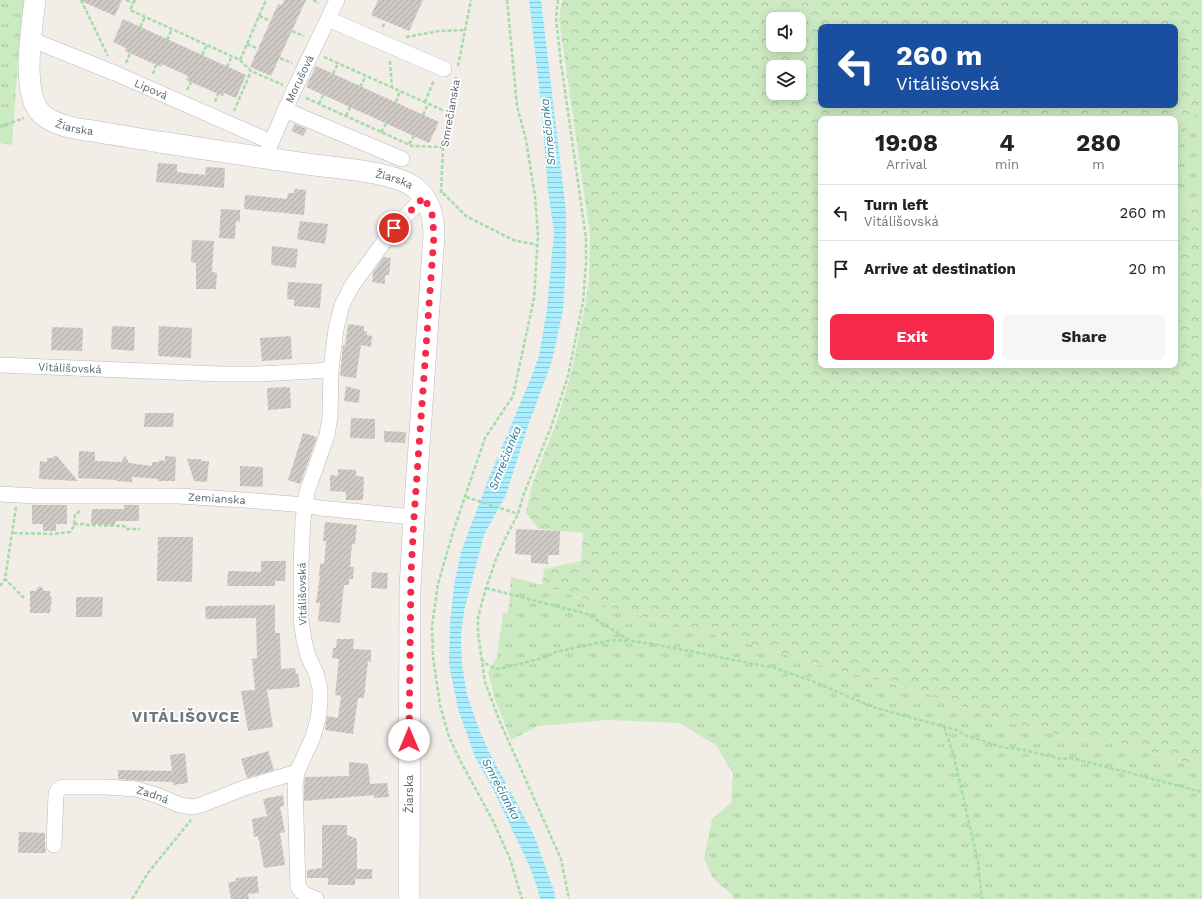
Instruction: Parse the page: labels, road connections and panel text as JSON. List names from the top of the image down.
{
  "streets": {
    "street": [
      "Morušová",
      "Lipová",
      "Žiarska",
      "Vitálišovská",
      "Zemianska",
      "Zadná"
    ],
    "path": ["Smrečianska"]
  },
  "crossings": [
    ["Morušová", "Lipová"],
    ["Morušová", "Žiarska"],
    ["Lipová", "Žiarska"],
    ["Smrečianska", "Žiarska"],
    ["Smrečianska", "Vitálišovská"],
    ["Žiarska", "Vitálišovská"],
    ["Žiarska", "Zemianska"],
    ["Vitálišovská", "Zemianska"],
    ["Vitálišovská", "Zadná"]
  ],
  "districts": ["VITÁLIŠOVCE"],
  "water": ["Smrečianka"],
  "page": {
    "turn": ["260 m", "Vitálišovská"],
    "eta": [
      "19:08",
      "Arrival",
      "4",
      "min",
      "280",
      "m"
    ],
    "list": [
      {
        "name": "Turn left",
        "note": "Vitálišovská",
        "value": "260 m"
      },
      {
        "name": "Arrive at destination",
        "value": "20 m"
      }
    ],
    "buttons": ["Exit", "Share"]
  }
}
